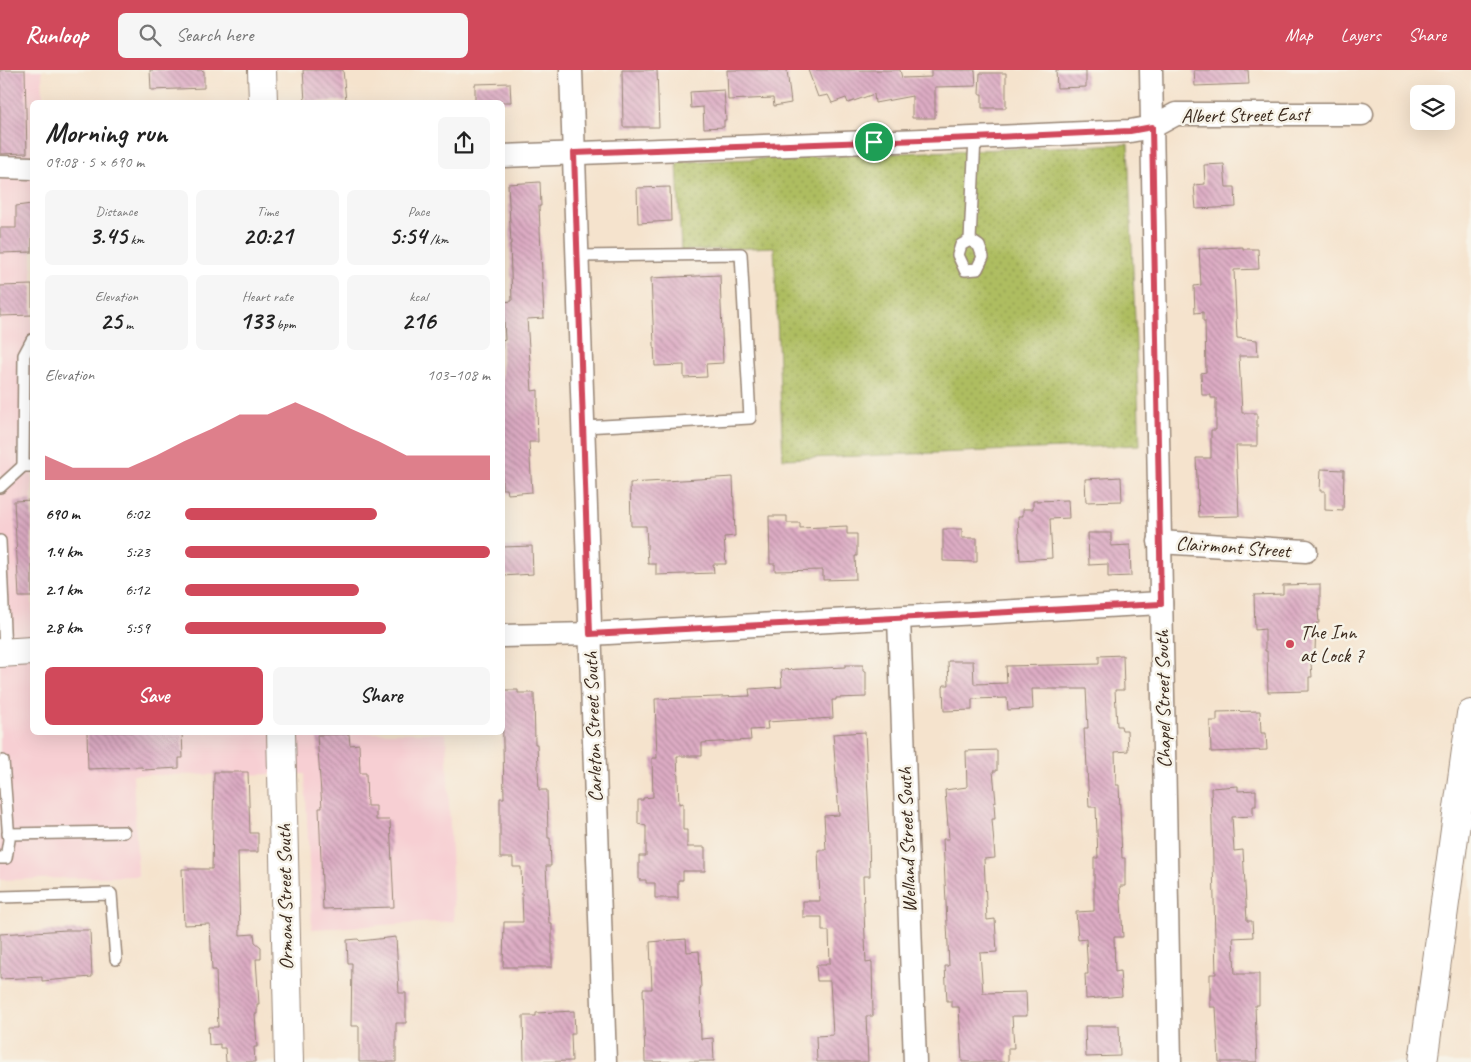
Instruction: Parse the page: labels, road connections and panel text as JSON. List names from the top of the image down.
{
  "streets": {
    "street": [
      "Albert Street East",
      "Clairmont Street",
      "Chapel Street South",
      "Carleton Street South",
      "Welland Street South",
      "Ormond Street South"
    ]
  },
  "crossings": [
    ["Albert Street East", "Chapel Street South"],
    ["Albert Street East", "Carleton Street South"],
    ["Clairmont Street", "Chapel Street South"]
  ],
  "places": ["The Inn at Lock 7"],
  "page": {
    "header": "Runloop",
    "search": "Search here",
    "nav": ["Map", "Layers", "Share"],
    "heading": ["Morning run", "09:08 · 5 × 690 m"],
    "stats": [
      ["Distance", "3.45 km"],
      ["Time", "20:21"],
      ["Pace", "5:54 /km"],
      ["Elevation", "25 m"],
      ["Heart rate", "133 bpm"],
      ["kcal", "216"]
    ],
    "chart": ["Elevation", "103–108 m"],
    "list": [
      {
        "name": "690 m",
        "note": "6:02"
      },
      {
        "name": "1.4 km",
        "note": "5:23"
      },
      {
        "name": "2.1 km",
        "note": "6:12"
      },
      {
        "name": "2.8 km",
        "note": "5:59"
      }
    ],
    "buttons": ["Save", "Share"]
  }
}
